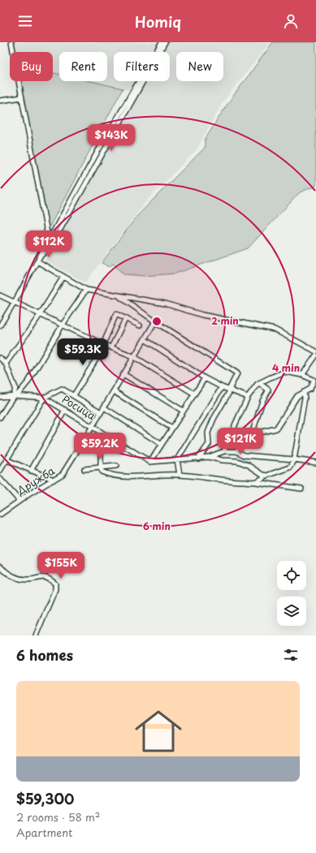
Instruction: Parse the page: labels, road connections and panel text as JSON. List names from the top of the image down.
{
  "streets": {
    "street": ["Росица", "Дружба"]
  },
  "crossings": [
    ["Росица", "Дружба"]
  ],
  "page": {
    "header": "Homiq",
    "chip": [
      "Buy",
      "Rent",
      "Filters",
      "New"
    ],
    "price": [
      "$143K",
      "$112K",
      "$59.3K",
      "$121K",
      "$59.2K",
      "$155K"
    ],
    "heading": "6 homes",
    "list": [
      {
        "name": "$59,300",
        "note": "2 rooms · 58 m² · Apartment"
      }
    ]
  },
  "rings": ["2 min", "4 min", "6 min"]
}
